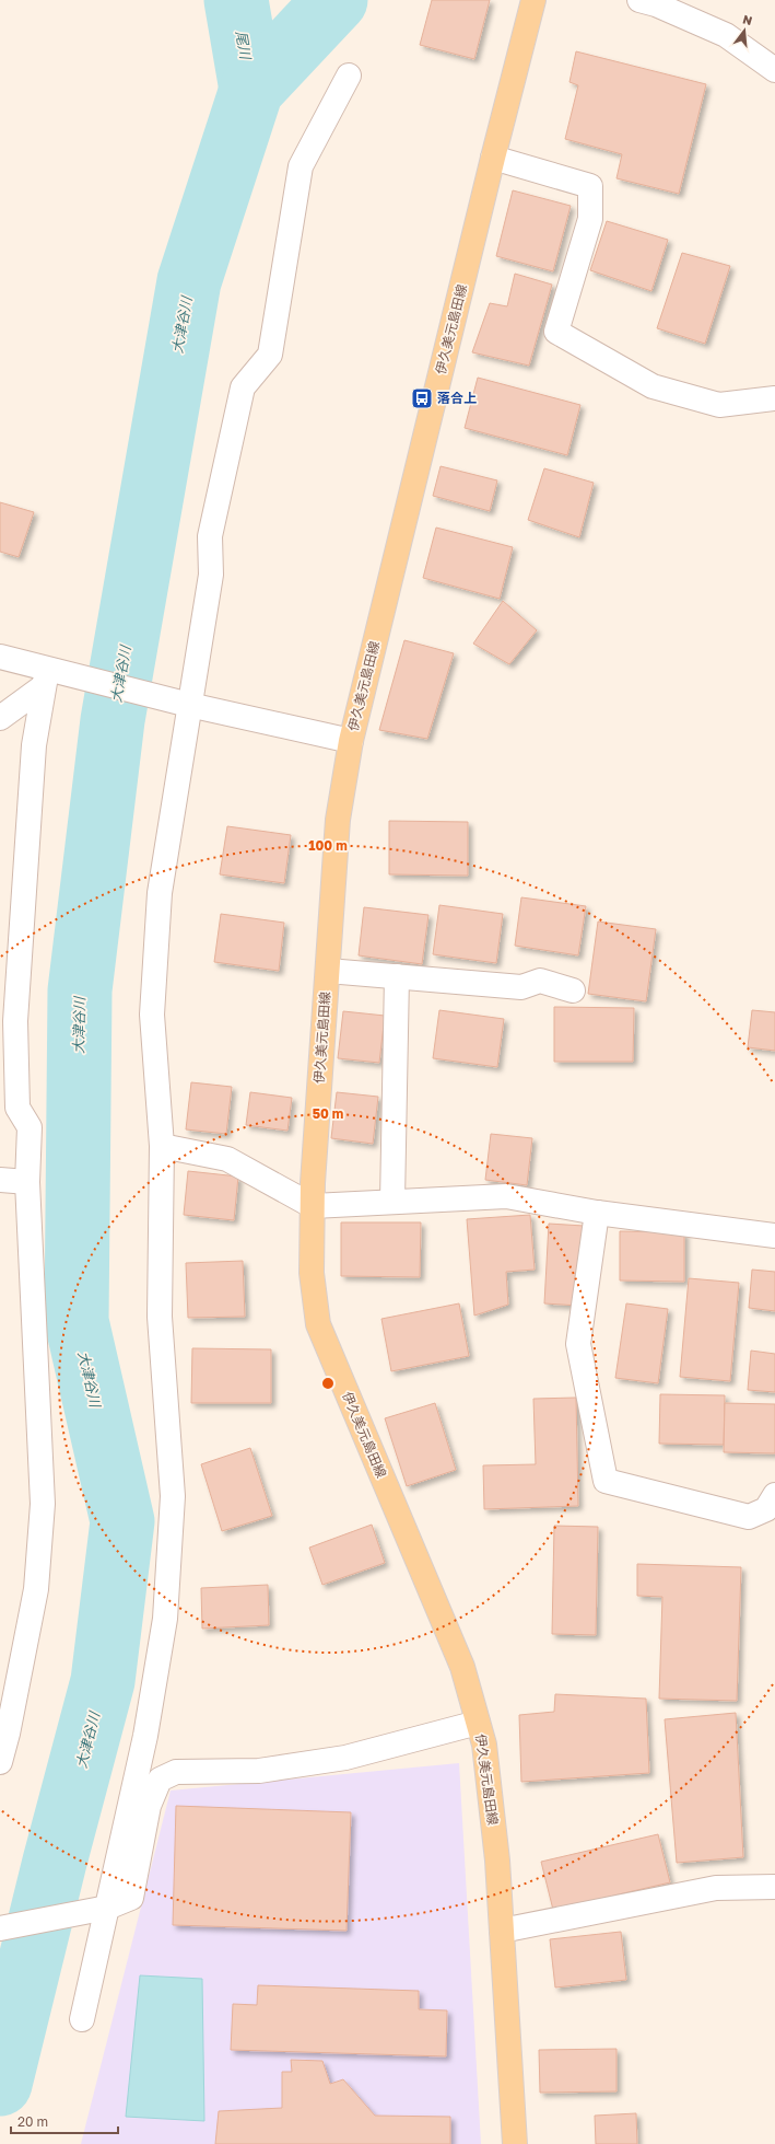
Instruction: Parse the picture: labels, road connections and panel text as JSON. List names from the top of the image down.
{
  "streets": {
    "main road": ["伊久美元島田線"]
  },
  "water": ["尾川", "大津谷川"],
  "places": {
    "bus stop": ["落合上"]
  },
  "scale_bar": "20 m",
  "north": "top",
  "rings": ["100 m", "50 m"]
}
